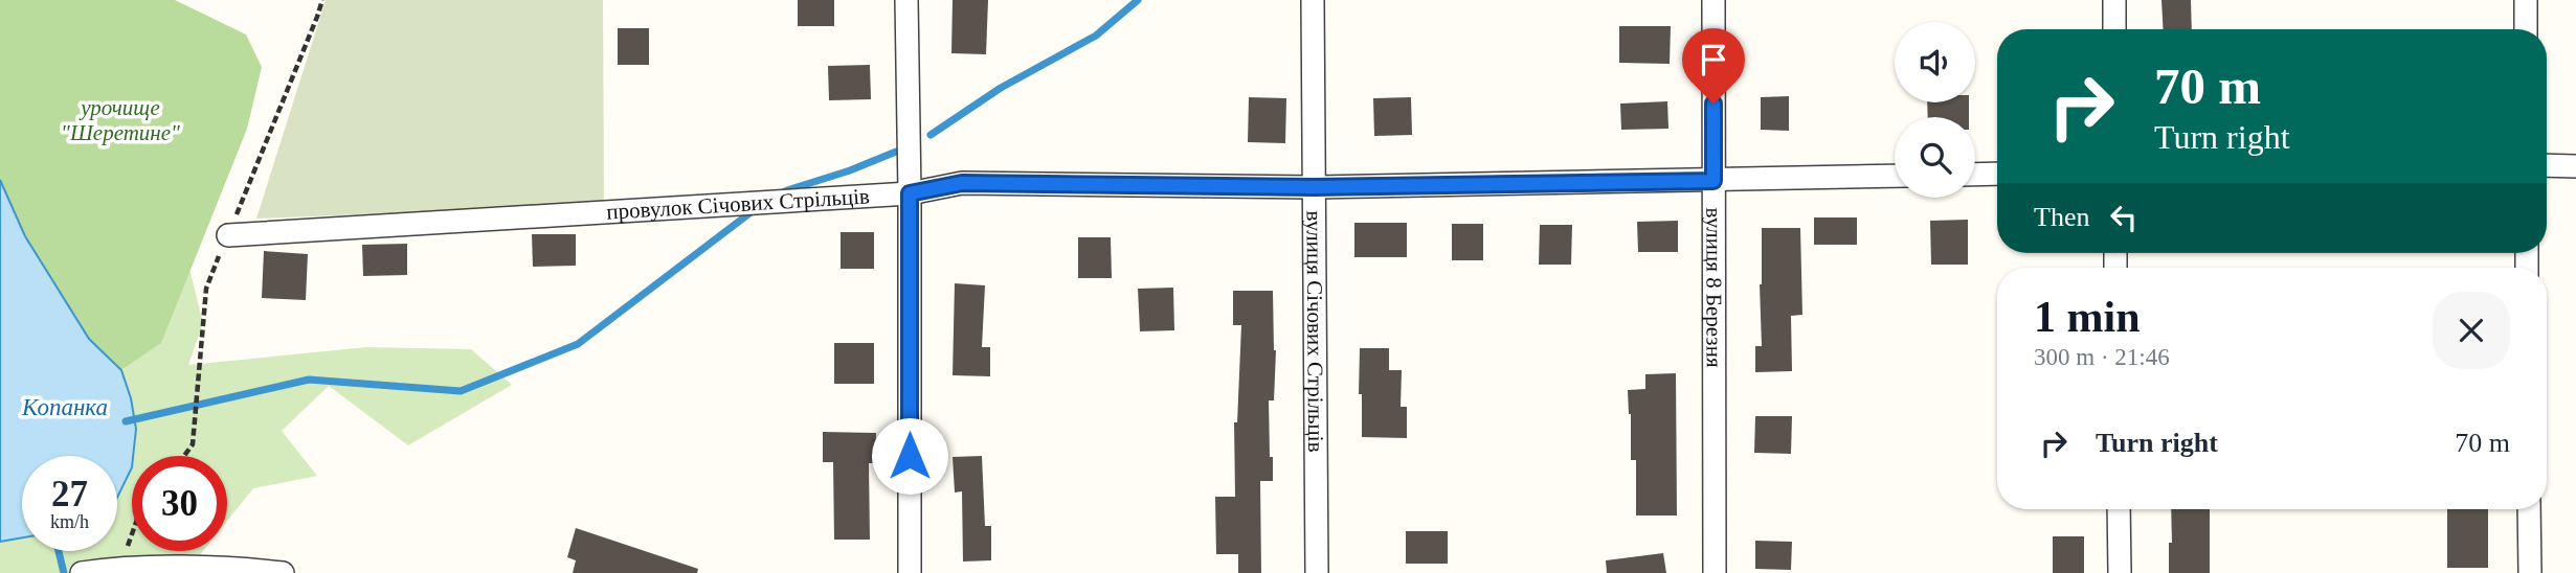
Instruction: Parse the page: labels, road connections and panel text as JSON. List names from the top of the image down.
{
  "streets": {
    "street": ["провулок Січових Стрільців", "вулиця 8 Березня", "вулиця Січових Стрільців"]
  },
  "crossings": [
    ["провулок Січових Стрільців", "вулиця 8 Березня"],
    ["провулок Січових Стрільців", "вулиця Січових Стрільців"]
  ],
  "water": ["Копанка"],
  "parks": ["урочище \"Шеретине\""],
  "page": {
    "turn": ["70 m", "Turn right"],
    "then": "Then",
    "heading": ["1 min", "300 m · 21:46"],
    "list": [
      {
        "name": "Turn right",
        "value": "70 m"
      }
    ],
    "speed": "27 km/h",
    "limit": "30"
  }
}
